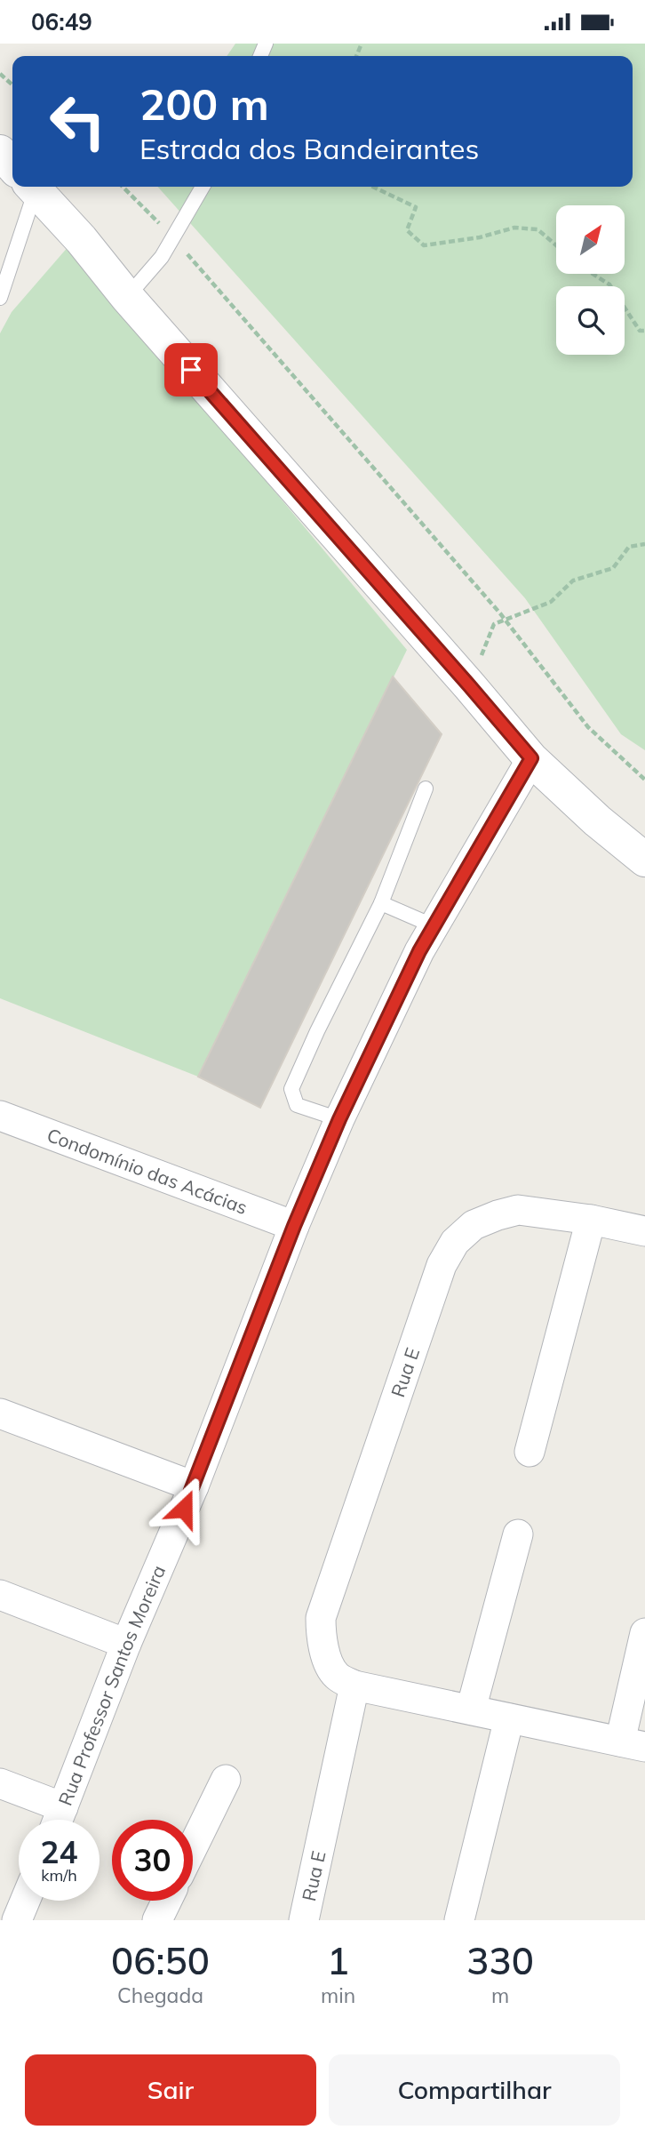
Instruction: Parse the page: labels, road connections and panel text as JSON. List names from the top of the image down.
{
  "streets": {
    "street": ["Condomínio das Acácias", "Rua E", "Rua Professor Santos Moreira"]
  },
  "crossings": [
    ["Condomínio das Acácias", "Rua Professor Santos Moreira"]
  ],
  "north": "top right",
  "page": {
    "status": "06:49",
    "turn": ["200 m", "Estrada dos Bandeirantes"],
    "speed": "24 km/h",
    "limit": "30",
    "eta": [
      "06:50",
      "Chegada",
      "1",
      "min",
      "330",
      "m"
    ],
    "buttons": ["Sair", "Compartilhar"]
  }
}
